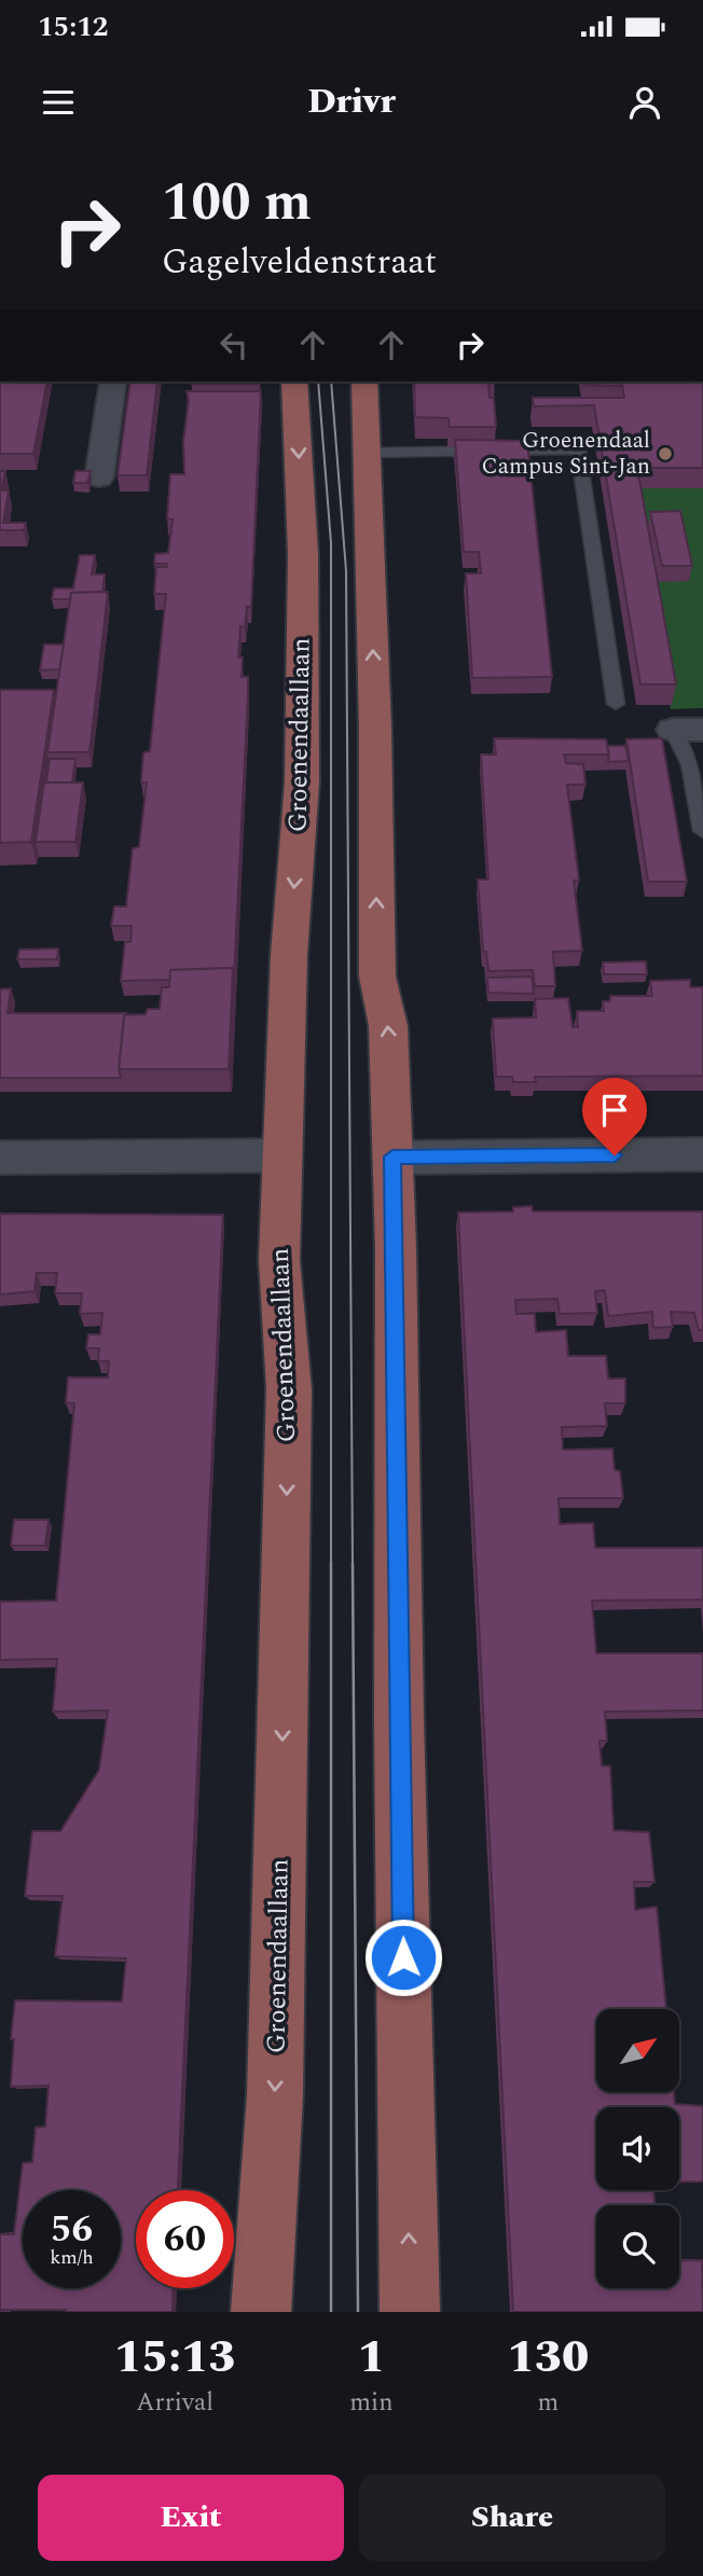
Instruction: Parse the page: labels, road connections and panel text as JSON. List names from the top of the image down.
{
  "streets": {
    "main road": ["Groenendaallaan"]
  },
  "places": ["Groenendaal Campus Sint-Jan"],
  "north": "top right",
  "page": {
    "status": "15:12",
    "header": "Drivr",
    "turn": ["100 m", "Gagelveldenstraat"],
    "speed": "56 km/h",
    "limit": "60",
    "eta": [
      "15:13",
      "Arrival",
      "1",
      "min",
      "130",
      "m"
    ],
    "buttons": ["Exit", "Share"]
  }
}
